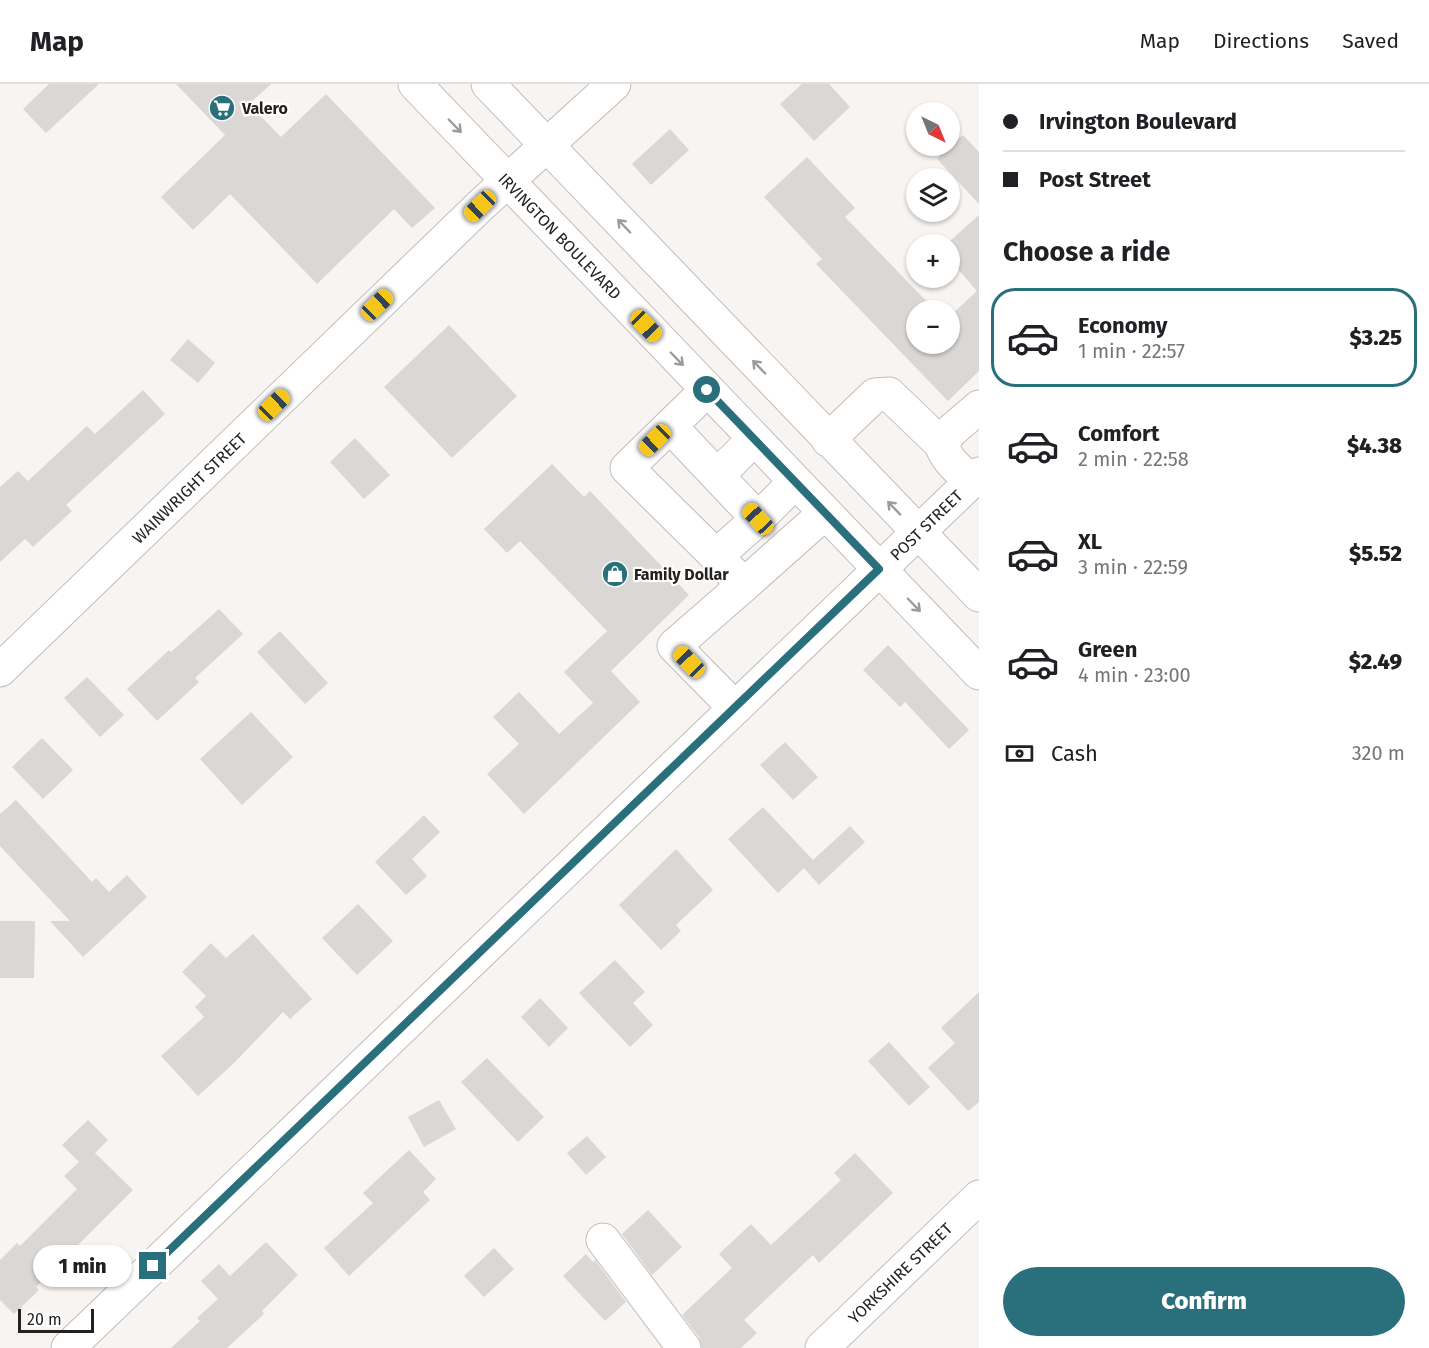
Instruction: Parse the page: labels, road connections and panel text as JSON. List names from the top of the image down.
{
  "streets": {
    "street": [
      "IRVINGTON BOULEVARD",
      "WAINWRIGHT STREET",
      "POST STREET",
      "YORKSHIRE STREET"
    ]
  },
  "crossings": [
    ["IRVINGTON BOULEVARD", "WAINWRIGHT STREET"],
    ["IRVINGTON BOULEVARD", "POST STREET"]
  ],
  "places": {
    "supermarket": ["Valero"],
    "shop": ["Family Dollar"]
  },
  "scale_bar": "20 m",
  "north": "bottom right",
  "page": {
    "header": "Map",
    "nav": ["Map", "Directions", "Saved"],
    "banner": ["Irvington Boulevard", "Post Street"],
    "map_buttons": ["+", "−"],
    "heading": "Choose a ride",
    "list": [
      {
        "name": "Economy",
        "note": "1 min · 22:57",
        "value": "$3.25"
      },
      {
        "name": "Comfort",
        "note": "2 min · 22:58",
        "value": "$4.38"
      },
      {
        "name": "XL",
        "note": "3 min · 22:59",
        "value": "$5.52"
      },
      {
        "name": "Green",
        "note": "4 min · 23:00",
        "value": "$2.49"
      }
    ],
    "pay": ["Cash", "320 m"],
    "bubble": "1 min",
    "buttons": "Confirm",
    "scale": "20 m"
  }
}
